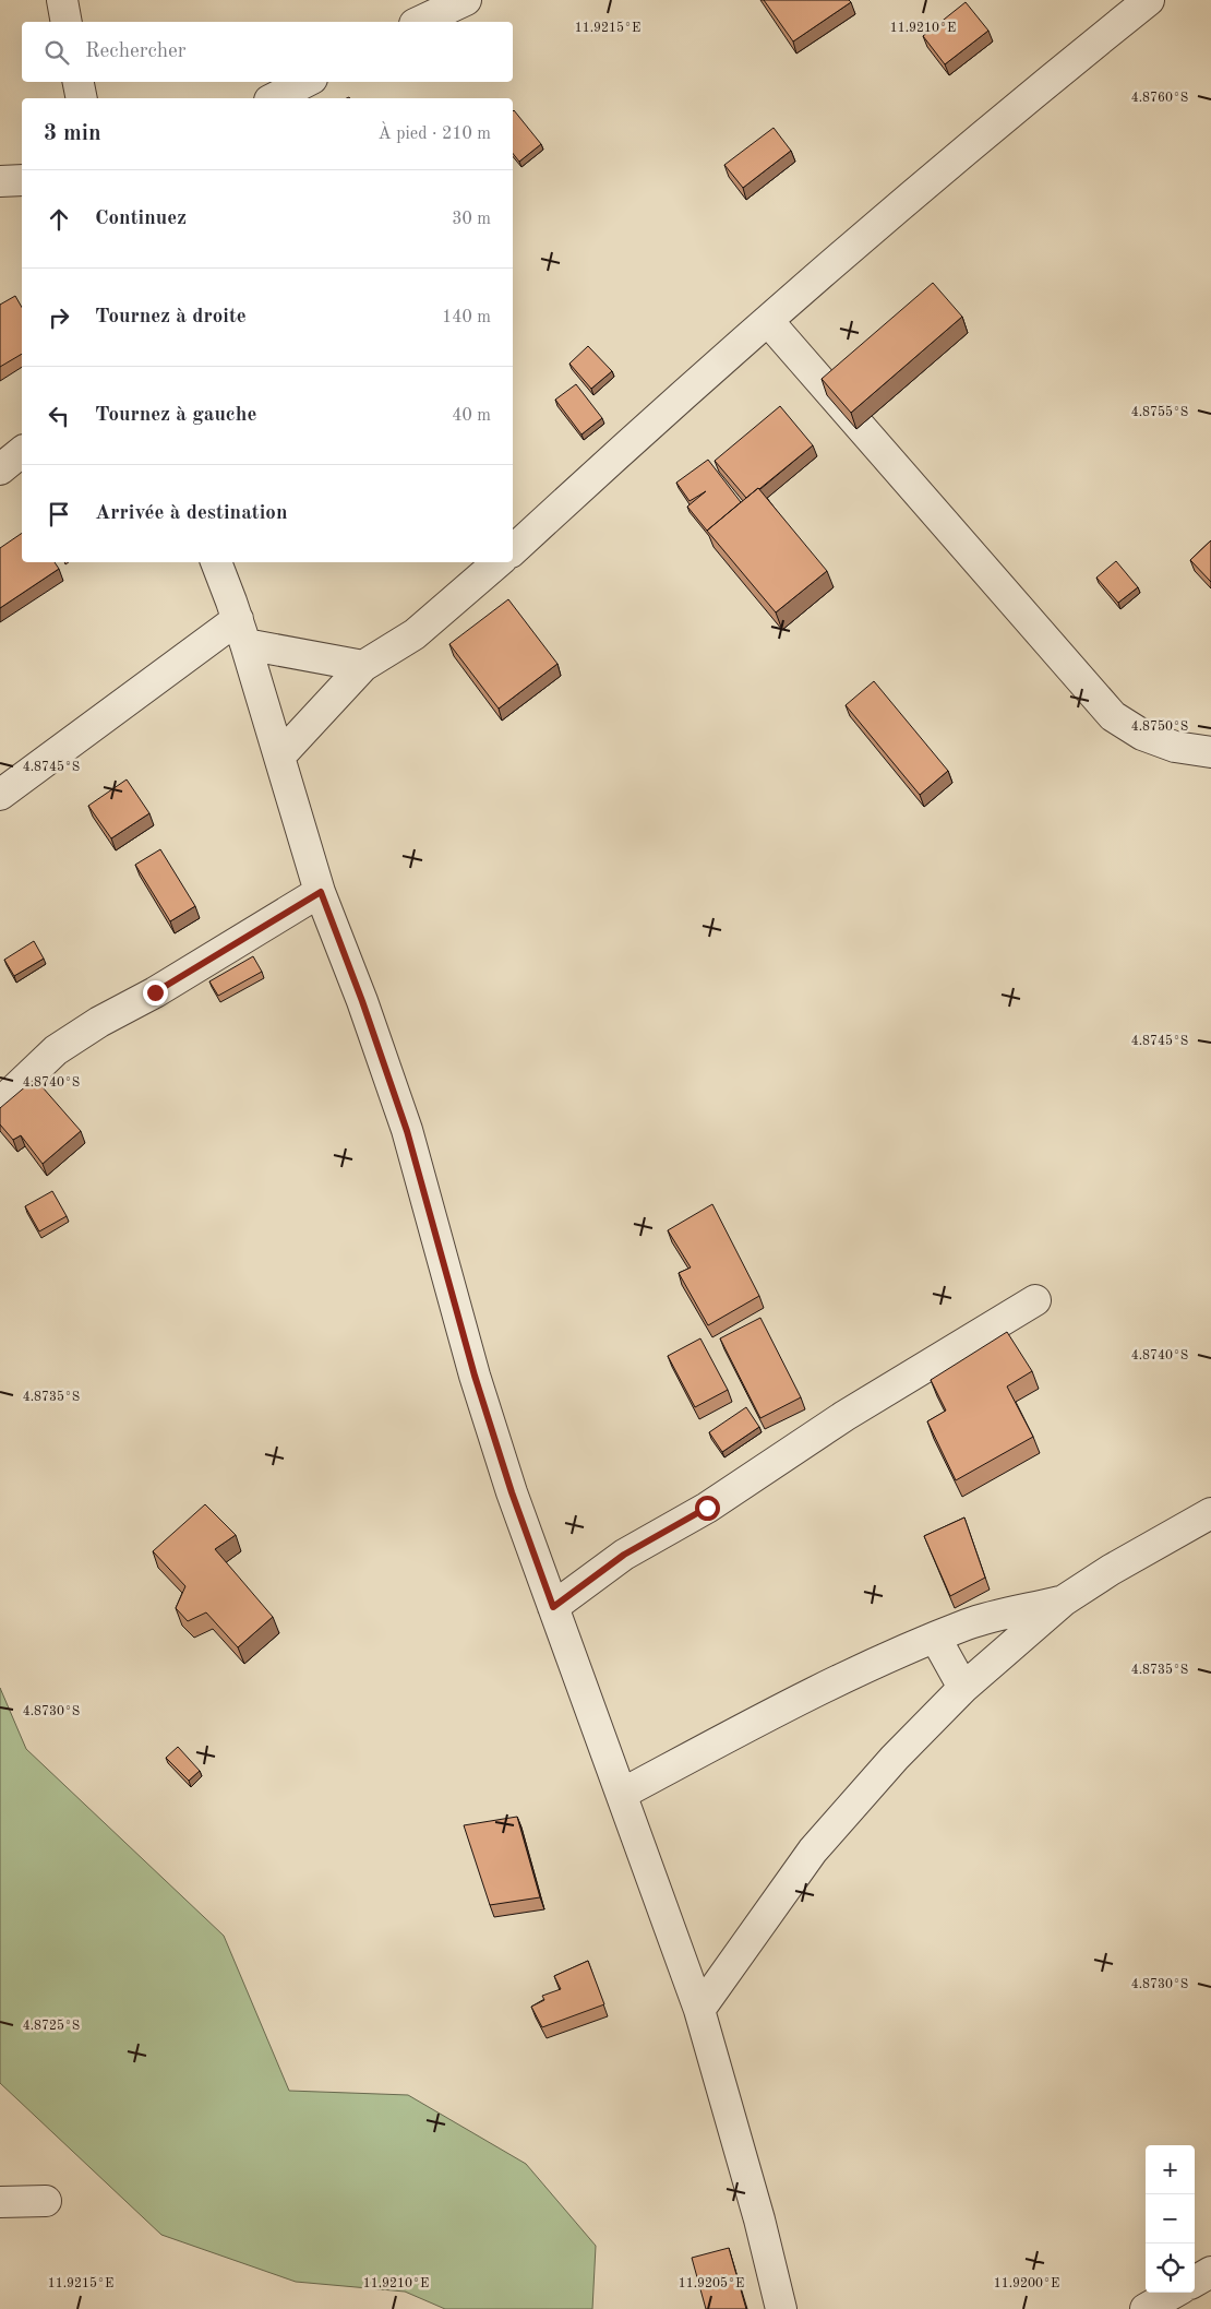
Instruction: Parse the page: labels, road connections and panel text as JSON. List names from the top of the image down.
{
  "page": {
    "search": "Rechercher",
    "heading": ["3 min", "À pied · 210 m"],
    "list": [
      ["Continuez", "30 m"],
      ["Tournez à droite", "140 m"],
      ["Tournez à gauche", "40 m"],
      "Arrivée à destination"
    ],
    "map_buttons": ["+", "−"]
  },
  "coordinates": [
    "11.9215°E",
    "11.9210°E",
    "4.8760°S",
    "4.8755°S",
    "4.8750°S",
    "4.8745°S",
    "4.8740°S",
    "4.8735°S",
    "4.8730°S",
    "4.8725°S",
    "11.9205°E",
    "11.9200°E"
  ]
}
